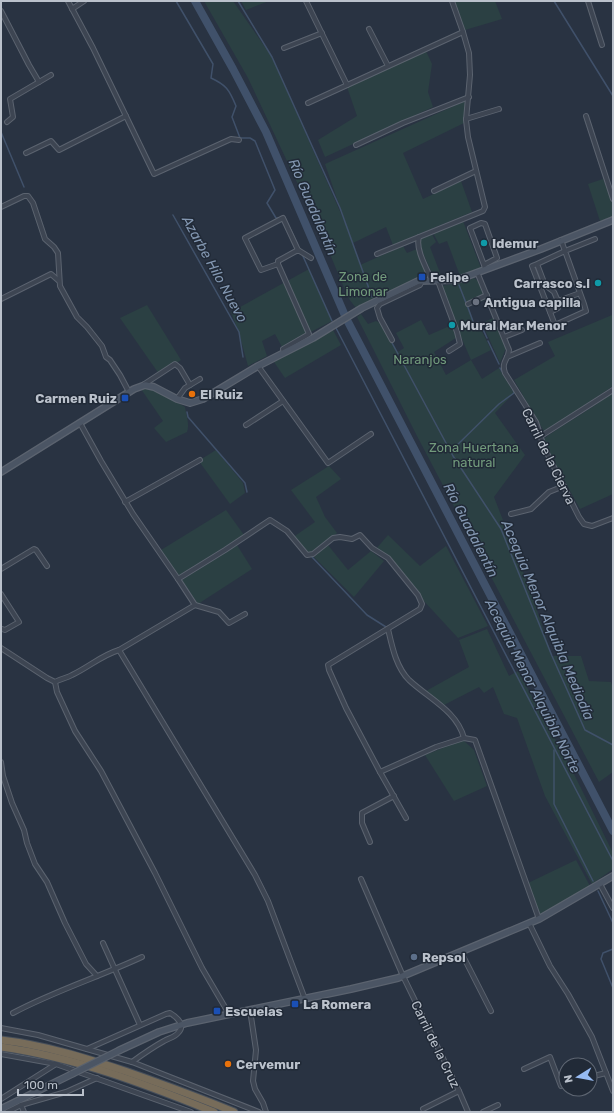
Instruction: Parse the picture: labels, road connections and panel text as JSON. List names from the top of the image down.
{
  "streets": {
    "street": ["Carril de la Cierva", "Carril de la Cruz"]
  },
  "water": [
    "Río Guadalentín",
    "Azarbe Hilo Nuevo",
    "Acequia Menor Alquibla Mediodía",
    "Acequia Menor Alquibla Norte"
  ],
  "parks": ["Zona de Limonar", "Naranjos", "Zona Huertana natural"],
  "places": {
    "other": [
      "Idemur",
      "Carrasco s.l",
      "Antigua capilla",
      "Mural Mar Menor",
      "El Ruiz",
      "Repsol",
      "Cervemur"
    ],
    "transit": [
      "Felipe",
      "Carmen Ruiz",
      "La Romera",
      "Escuelas"
    ]
  },
  "scale_bar": "100 m",
  "north": "left"
}
